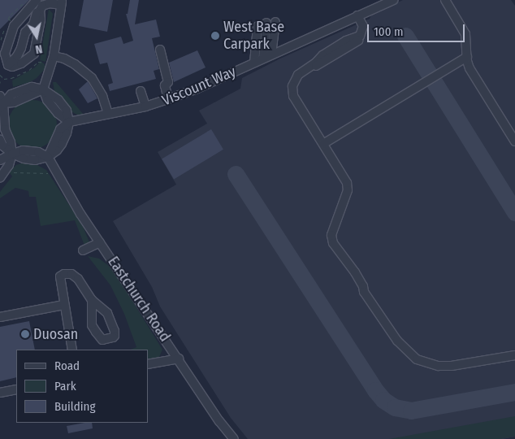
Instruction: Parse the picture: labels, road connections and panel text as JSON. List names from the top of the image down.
{
  "streets": {
    "street": ["Viscount Way", "Eastchurch Road"]
  },
  "places": ["West Base Carpark", "Duosan"],
  "legend": ["Road", "Park", "Building"],
  "scale_bar": "100 m",
  "north": "bottom"
}
